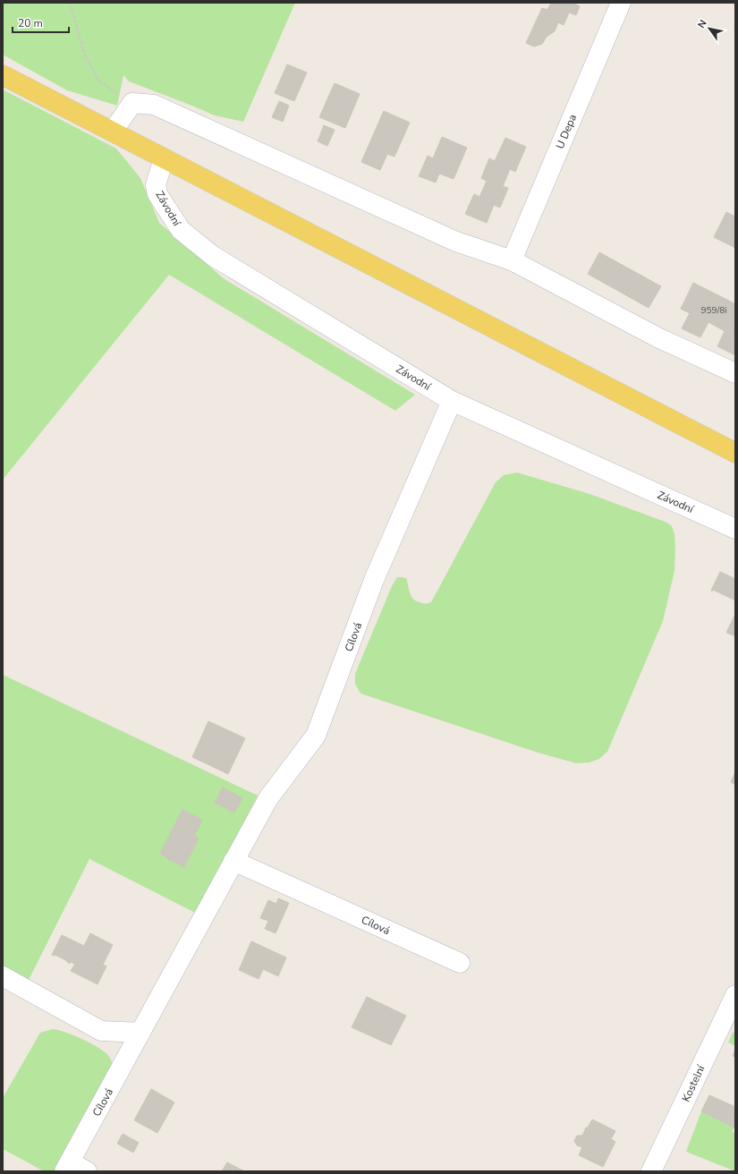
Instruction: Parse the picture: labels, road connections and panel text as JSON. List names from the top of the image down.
{
  "streets": {
    "street": [
      "U Depa",
      "Závodní",
      "Cílová",
      "Kostelní"
    ]
  },
  "crossings": [
    ["Závodní", "Cílová"]
  ],
  "house_numbers": ["959/8i"],
  "scale_bar": "20 m",
  "north": "top left"
}
